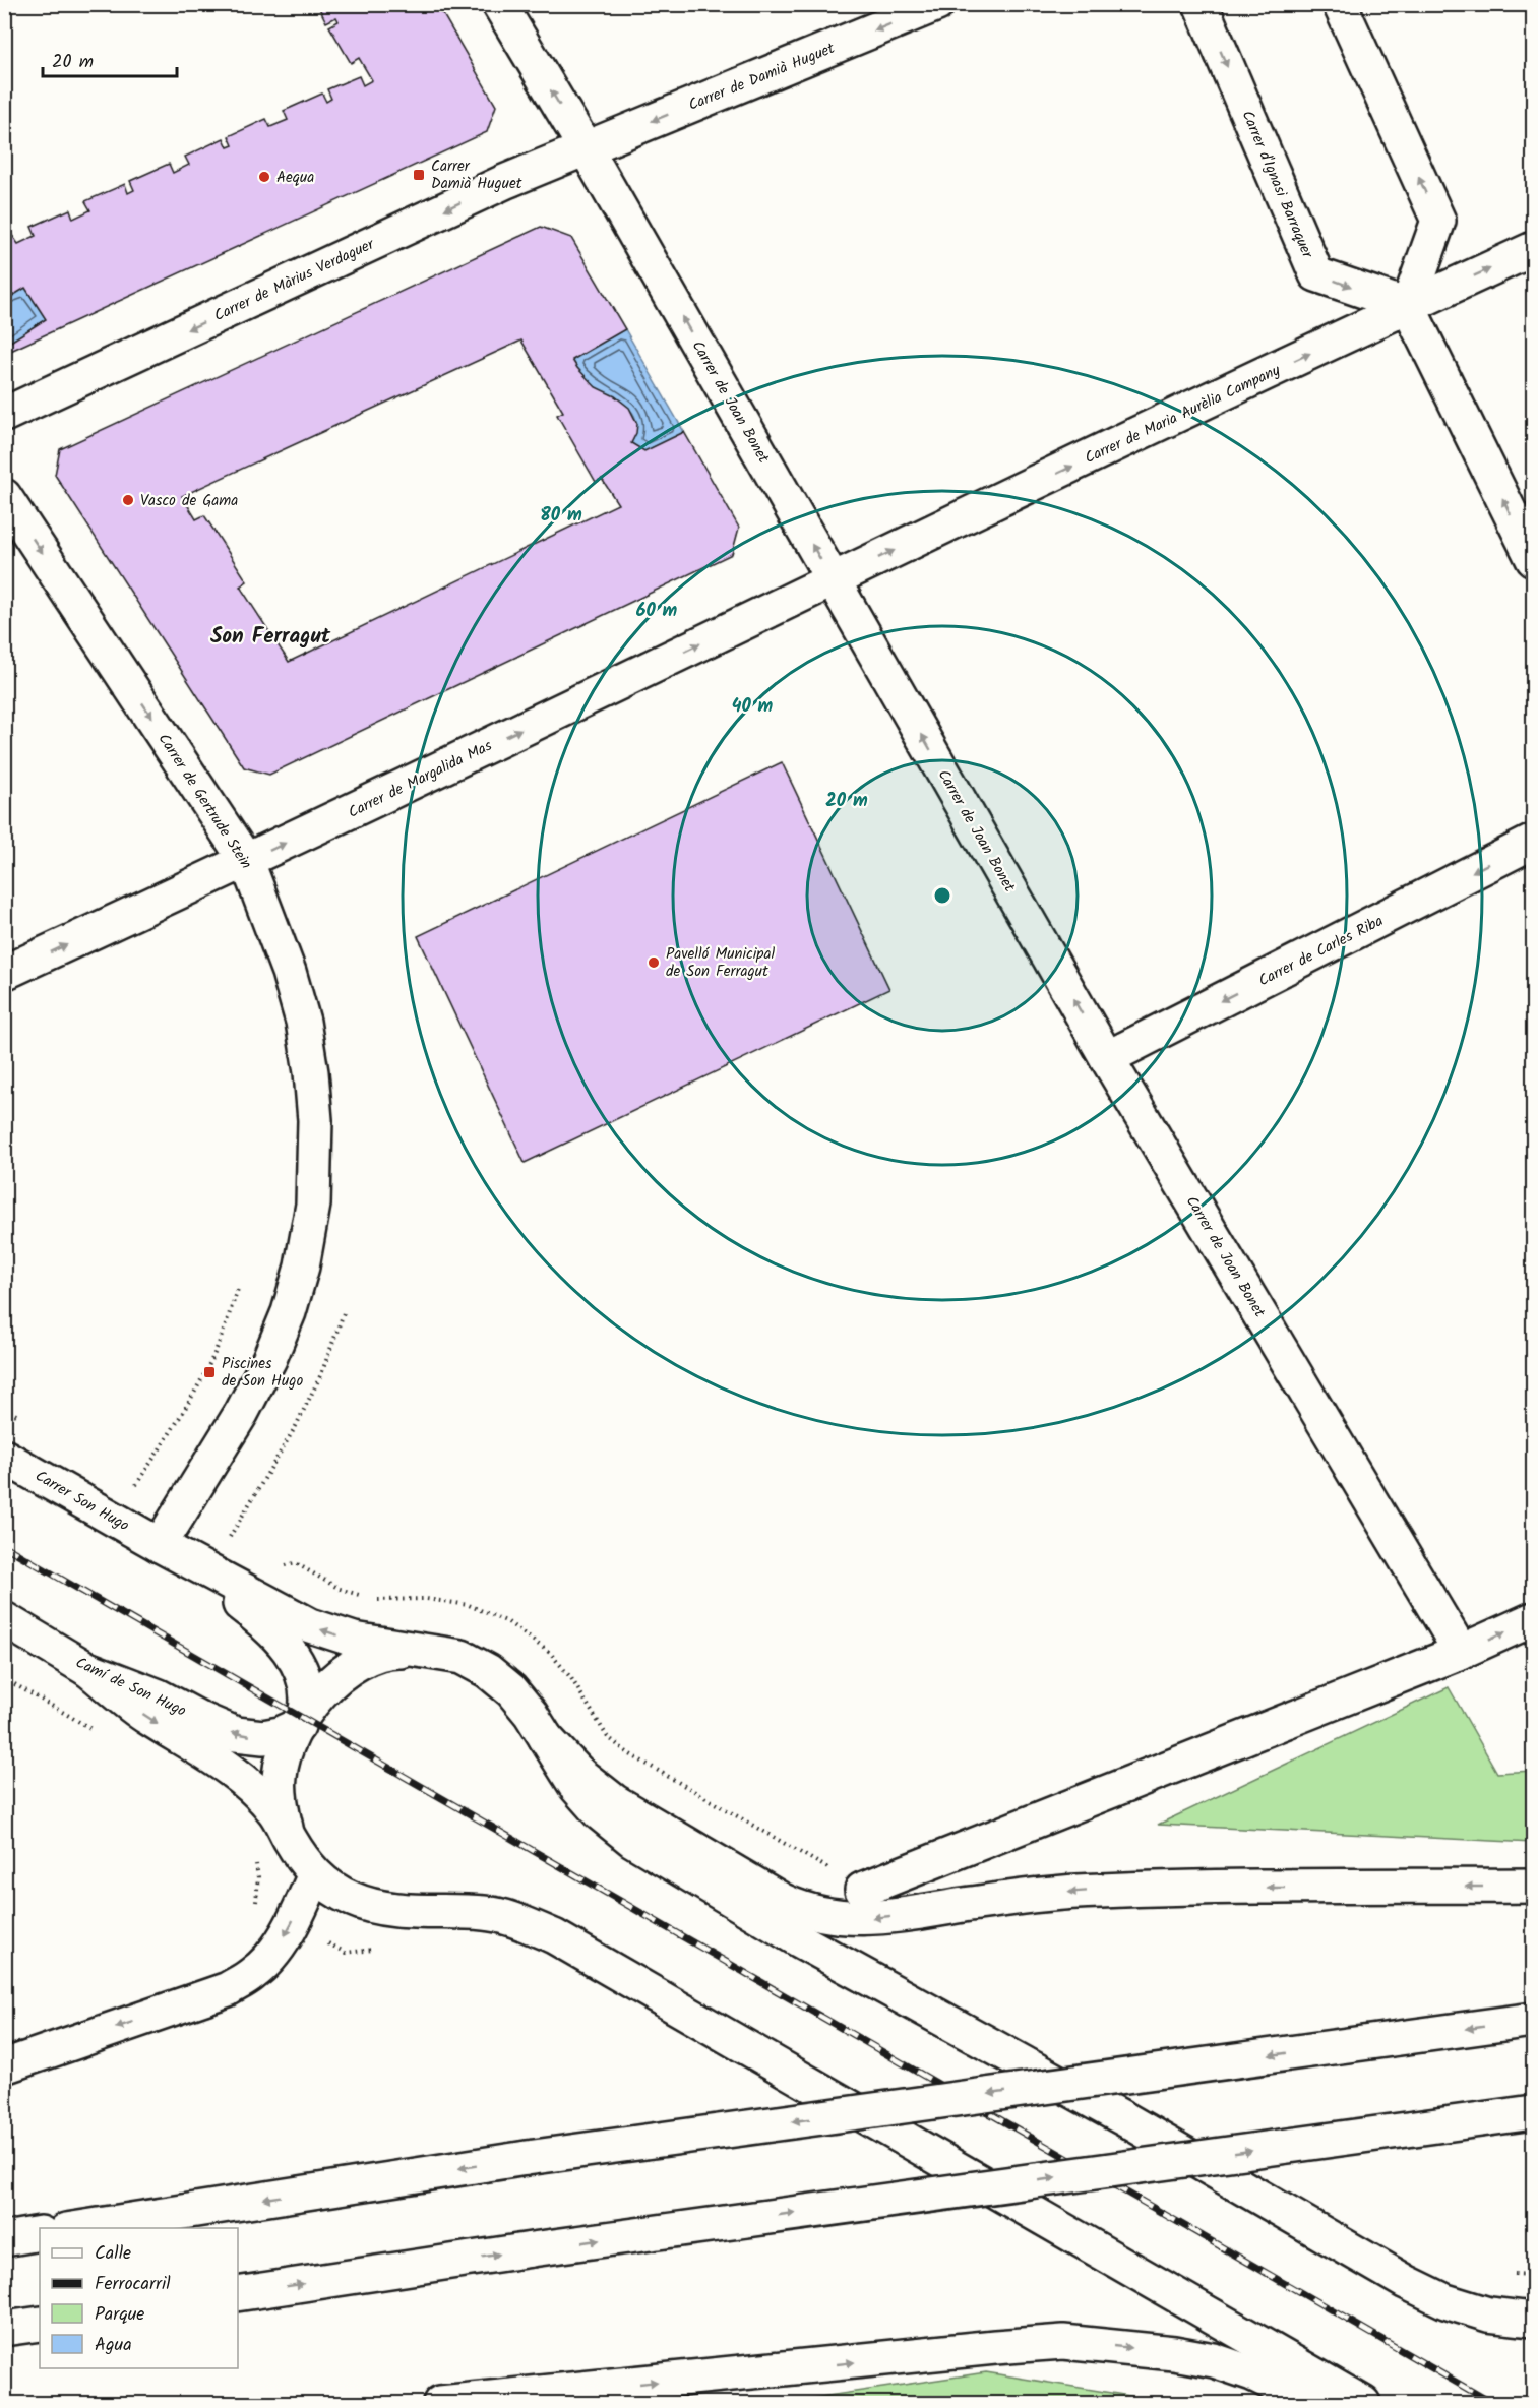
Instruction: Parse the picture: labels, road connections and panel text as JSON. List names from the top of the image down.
{
  "streets": {
    "main road": [
      "Carrer de Damià Huguet",
      "Carrer d'Ignasi Barraquer",
      "Carrer de Màrius Verdaguer",
      "Carrer de Joan Bonet",
      "Carrer de Maria Aurèlia Campany",
      "Carrer de Margalida Mas",
      "Carrer de Gertrude Stein",
      "Carrer de Carles Riba",
      "Carrer Son Hugo",
      "Camí de Son Hugo"
    ]
  },
  "crossings": [
    ["Carrer de Damià Huguet", "Carrer de Màrius Verdaguer"],
    ["Carrer de Damià Huguet", "Carrer de Joan Bonet"],
    ["Carrer d'Ignasi Barraquer", "Carrer de Maria Aurèlia Campany"],
    ["Carrer de Màrius Verdaguer", "Carrer de Joan Bonet"],
    ["Carrer de Joan Bonet", "Carrer de Maria Aurèlia Campany"],
    ["Carrer de Joan Bonet", "Carrer de Margalida Mas"],
    ["Carrer de Joan Bonet", "Carrer de Carles Riba"],
    ["Carrer de Maria Aurèlia Campany", "Carrer de Margalida Mas"],
    ["Carrer de Margalida Mas", "Carrer de Gertrude Stein"],
    ["Carrer de Gertrude Stein", "Carrer Son Hugo"]
  ],
  "one_way": [
    "Carrer de Damià Huguet",
    "Carrer d'Ignasi Barraquer",
    "Carrer de Màrius Verdaguer",
    "Carrer de Joan Bonet",
    "Carrer de Maria Aurèlia Campany",
    "Carrer de Margalida Mas",
    "Carrer de Gertrude Stein",
    "Carrer de Carles Riba"
  ],
  "districts": ["Son Ferragut"],
  "places": {
    "transit": ["Carrer Damià Huguet", "Piscines de Son Hugo"],
    "other": ["Aequa", "Vasco de Gama", "Pavelló Municipal de Son Ferragut"]
  },
  "legend": [
    "Calle",
    "Ferrocarril",
    "Parque",
    "Agua"
  ],
  "scale_bar": "20 m",
  "rings": [
    "80 m",
    "60 m",
    "40 m",
    "20 m"
  ]
}
